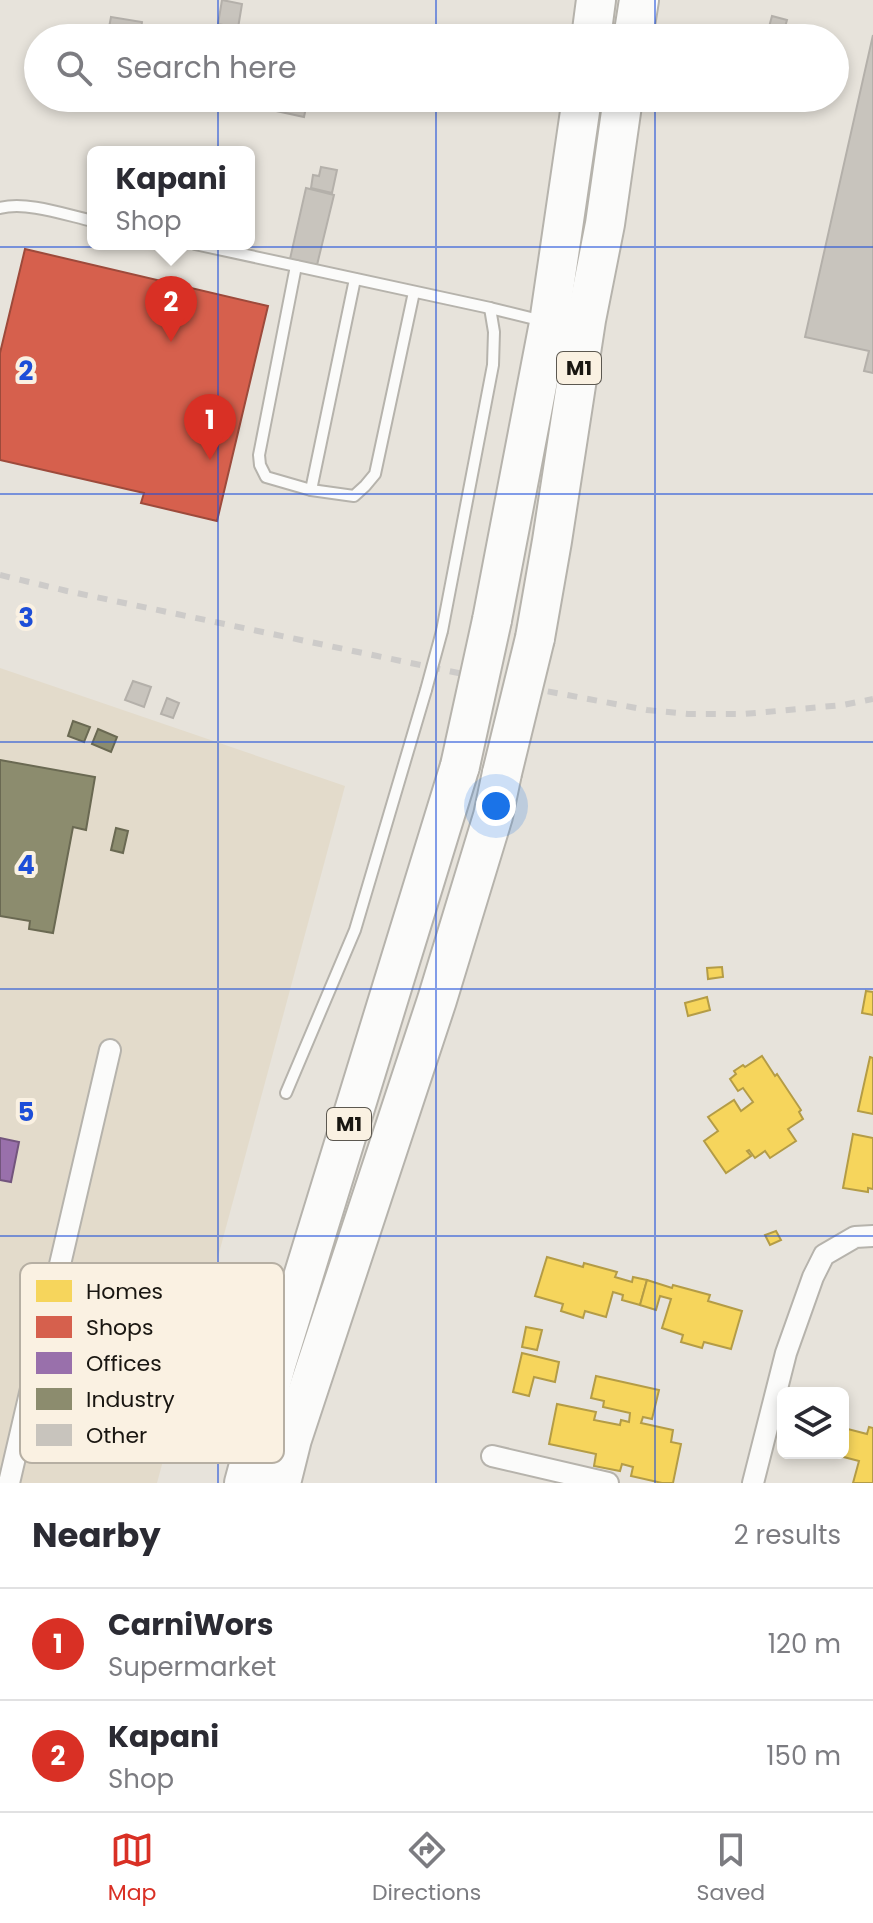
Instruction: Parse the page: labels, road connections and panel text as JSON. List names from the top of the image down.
{
  "streets": {
    "highway": ["M1"]
  },
  "legend": [
    "Homes",
    "Shops",
    "Offices",
    "Industry",
    "Other"
  ],
  "page": {
    "search": "Search here",
    "popup": ["Kapani", "Shop"],
    "pins": ["2", "1"],
    "heading": ["Nearby", "2 results"],
    "list": [
      {
        "mark": "1",
        "name": "CarniWors",
        "note": "Supermarket",
        "value": "120 m"
      },
      {
        "mark": "2",
        "name": "Kapani",
        "note": "Shop",
        "value": "150 m"
      }
    ],
    "nav": ["Map", "Directions", "Saved"]
  },
  "grid": {
    "rows": [
      "2",
      "3",
      "4",
      "5"
    ]
  }
}
